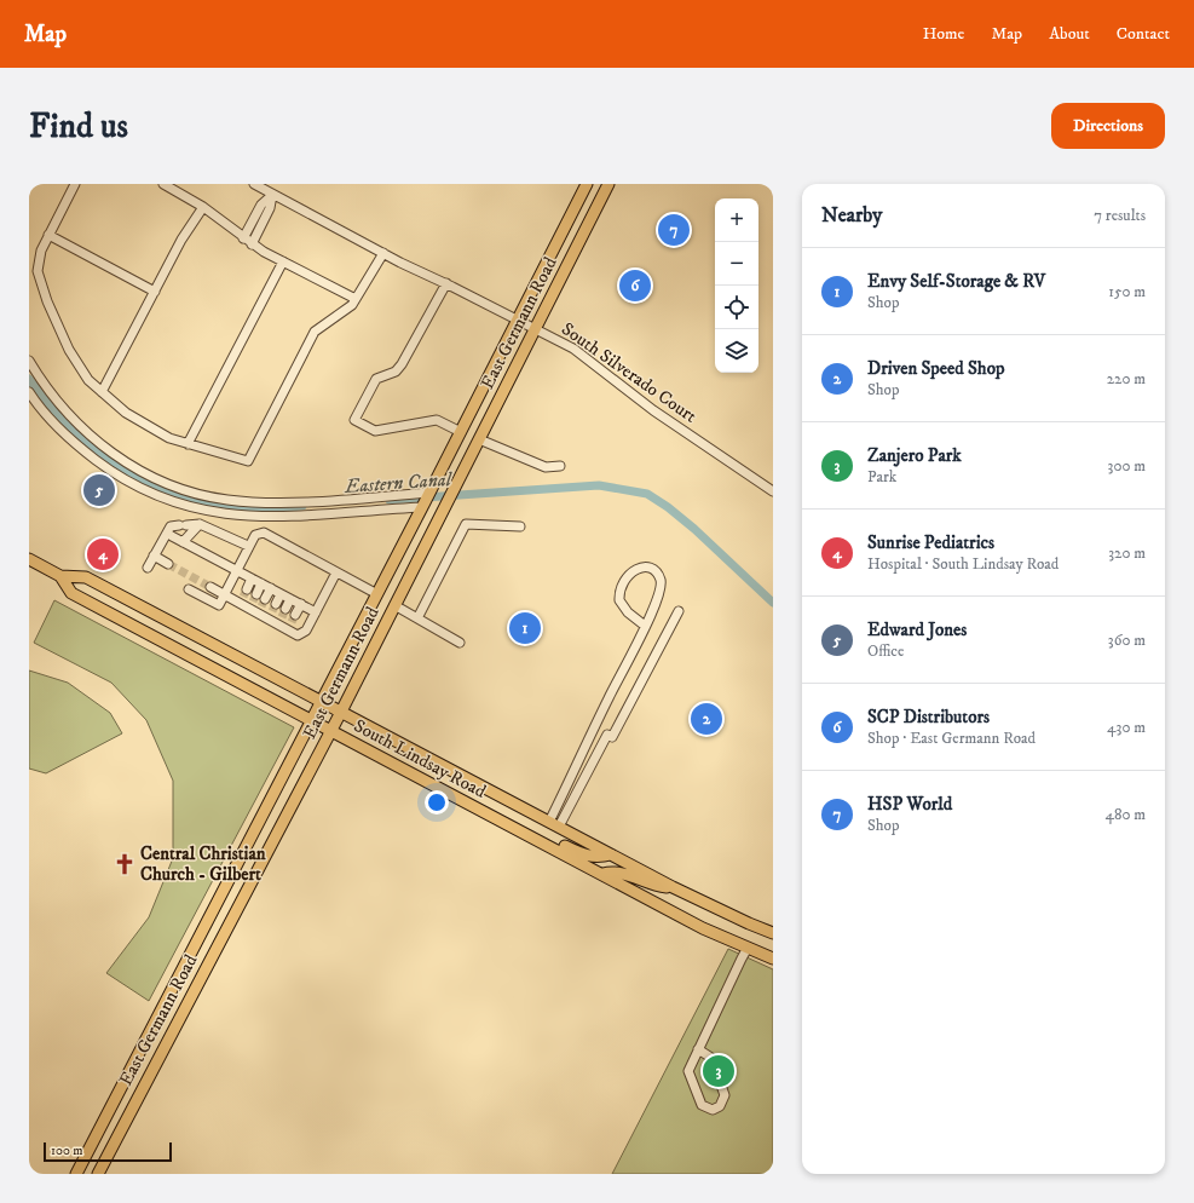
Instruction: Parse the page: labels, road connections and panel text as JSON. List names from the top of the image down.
{
  "streets": {
    "main road": ["East Germann Road", "South Lindsay Road"],
    "street": ["South Silverado Court"]
  },
  "crossings": [
    ["East Germann Road", "South Silverado Court"],
    ["East Germann Road", "South Lindsay Road"]
  ],
  "water": ["Eastern Canal"],
  "places": {
    "church": ["Central Christian Church - Gilbert"]
  },
  "scale_bar": "100 m",
  "page": {
    "header": "Map",
    "nav": [
      "Home",
      "Map",
      "About",
      "Contact"
    ],
    "buttons": "Directions",
    "title": "Find us",
    "heading": ["Nearby", "7 results"],
    "map_buttons": ["+", "−"],
    "pins": [
      "7",
      "6",
      "5",
      "4",
      "1",
      "2",
      "3"
    ],
    "list": [
      {
        "mark": "1",
        "name": "Envy Self-Storage & RV",
        "note": "Shop",
        "value": "150 m"
      },
      {
        "mark": "2",
        "name": "Driven Speed Shop",
        "note": "Shop",
        "value": "220 m"
      },
      {
        "mark": "3",
        "name": "Zanjero Park",
        "note": "Park",
        "value": "300 m"
      },
      {
        "mark": "4",
        "name": "Sunrise Pediatrics",
        "note": "Hospital · South Lindsay Road",
        "value": "320 m"
      },
      {
        "mark": "5",
        "name": "Edward Jones",
        "note": "Office",
        "value": "360 m"
      },
      {
        "mark": "6",
        "name": "SCP Distributors",
        "note": "Shop · East Germann Road",
        "value": "430 m"
      },
      {
        "mark": "7",
        "name": "HSP World",
        "note": "Shop",
        "value": "480 m"
      }
    ],
    "scale": "100 m"
  }
}
